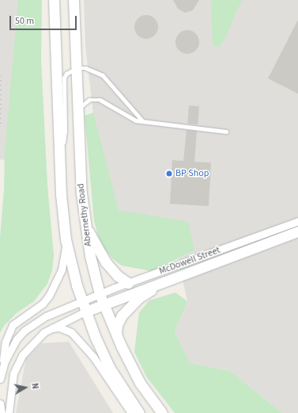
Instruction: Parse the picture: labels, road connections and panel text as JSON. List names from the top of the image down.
{
  "streets": {
    "main road": ["Abernethy Road"],
    "street": ["McDowell Street"]
  },
  "crossings": [
    ["Abernethy Road", "McDowell Street"]
  ],
  "places": ["BP Shop"],
  "scale_bar": "50 m",
  "north": "right"
}
